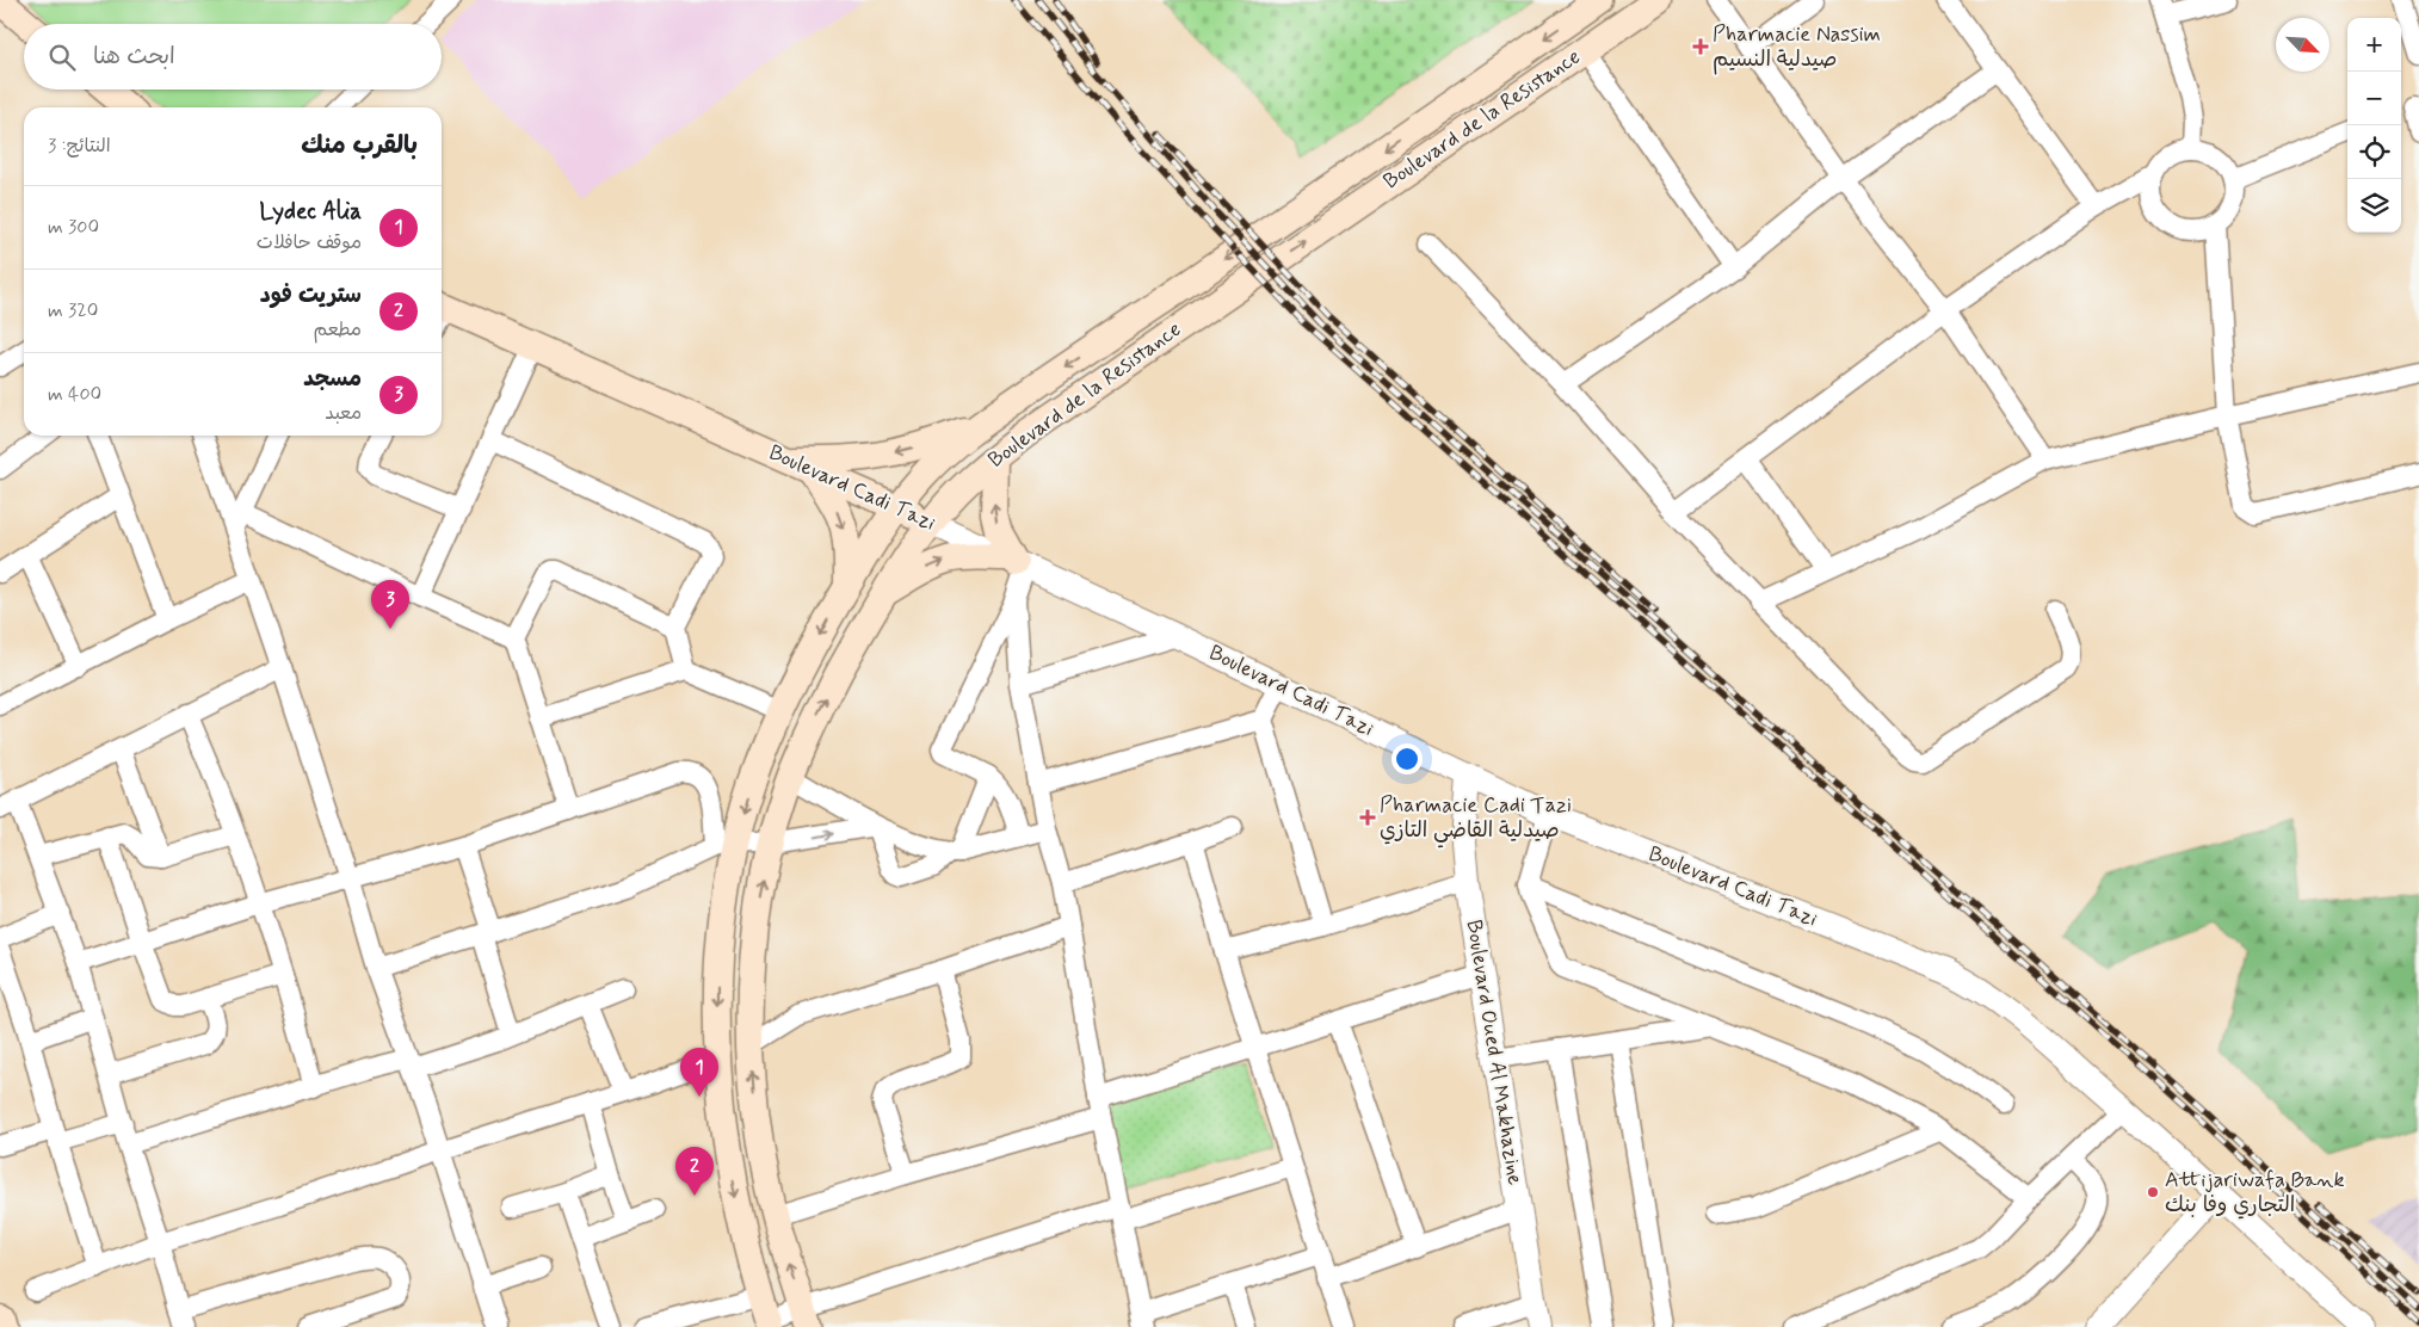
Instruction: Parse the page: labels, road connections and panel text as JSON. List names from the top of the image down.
{
  "streets": {
    "main road": ["Boulevard de la Resistance", "Boulevard Cadi Tazi"],
    "street": ["Boulevard Oued Al Makhazine"]
  },
  "crossings": [
    ["Boulevard de la Resistance", "Boulevard Cadi Tazi"],
    ["Boulevard Cadi Tazi", "Boulevard Oued Al Makhazine"]
  ],
  "places": {
    "health": ["Pharmacie Nassim صيدلية النسيم", "Pharmacie Cadi Tazi صيدلية القاضي التازي"],
    "other": ["Attijariwafa Bank التجاري وفا بنك"]
  },
  "north": "bottom right",
  "page": {
    "map_buttons": ["+", "−"],
    "search": "ابحث هنا",
    "heading": ["بالقرب منك", "النتائج: 3"],
    "list": [
      {
        "mark": "1",
        "name": "Lydec Alia",
        "note": "موقف حافلات",
        "value": "300 m"
      },
      {
        "mark": "2",
        "name": "ستريت فود",
        "note": "مطعم",
        "value": "320 m"
      },
      {
        "mark": "3",
        "name": "مسجد",
        "note": "معبد",
        "value": "400 m"
      }
    ],
    "pins": ["3", "1", "2"]
  }
}
